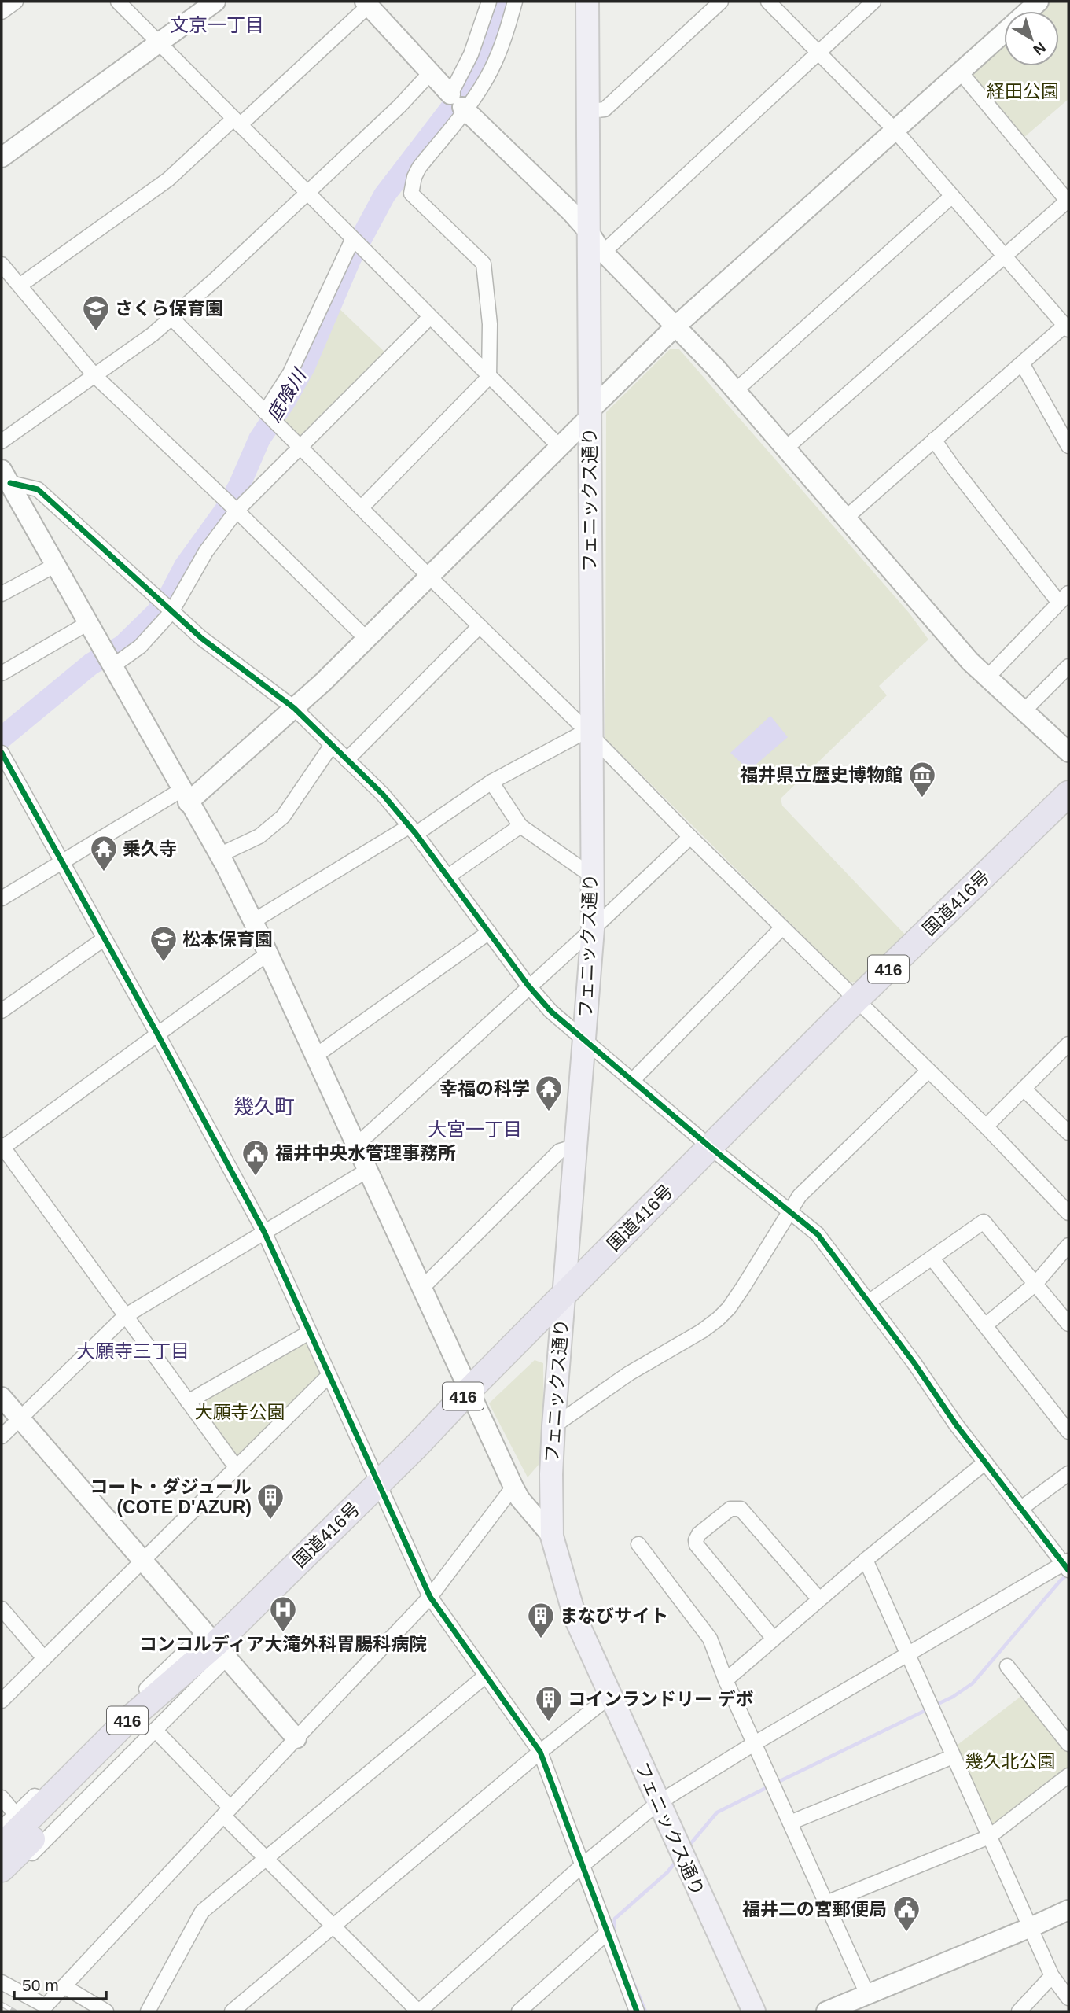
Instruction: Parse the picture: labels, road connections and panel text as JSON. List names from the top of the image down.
{
  "streets": {
    "highway": ["国道416号", "416"],
    "main road": ["フェニックス通り"]
  },
  "crossings": [
    ["フェニックス通り", "国道416号"]
  ],
  "districts": [
    "文京一丁目",
    "幾久町",
    "大宮一丁目",
    "大願寺三丁目"
  ],
  "water": ["底喰川"],
  "parks": ["経田公園", "大願寺公園", "幾久北公園"],
  "places": {
    "school or university": ["さくら保育園", "松本保育園"],
    "museum": ["福井県立歴史博物館"],
    "temple": ["乗久寺", "幸福の科学"],
    "public building": ["福井中央水管理事務所", "福井二の宮郵便局"],
    "building": ["コート・ダジュール (COTE D'AZUR)", "まなびサイト", "コインランドリー デボ"],
    "hospital": ["コンコルディア大滝外科胃腸科病院"]
  },
  "scale_bar": "50 m",
  "north": "bottom right"
}
